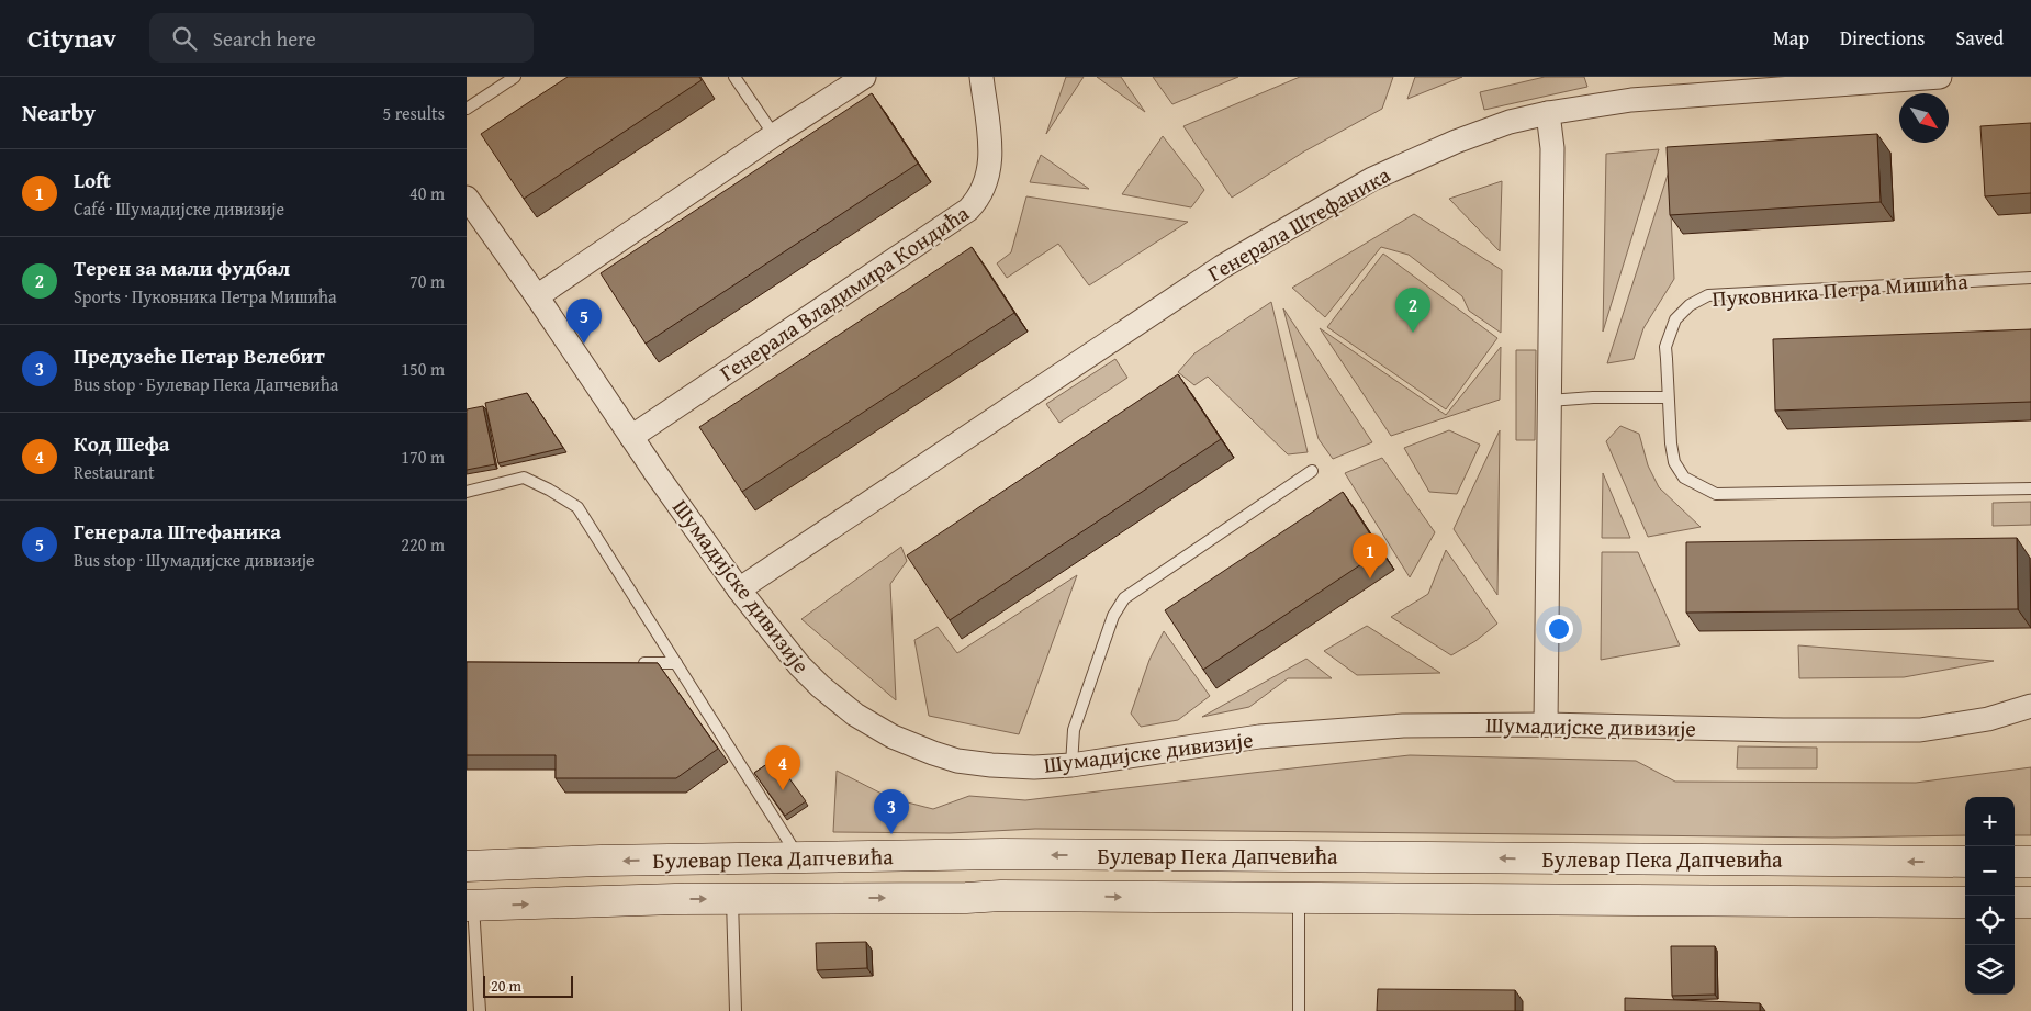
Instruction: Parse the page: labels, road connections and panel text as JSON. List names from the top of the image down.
{
  "streets": {
    "street": [
      "Генерала Штефаника",
      "Генерала Владимира Кондића",
      "Шумадијске дивизије",
      "Булевар Пека Дапчевића"
    ],
    "lane": ["Пуковника Петра Мишића"]
  },
  "crossings": [
    ["Генерала Штефаника", "Шумадијске дивизије"],
    ["Генерала Владимира Кондића", "Шумадијске дивизије"]
  ],
  "scale_bar": "20 m",
  "north": "bottom right",
  "page": {
    "header": "Citynav",
    "search": "Search here",
    "nav": ["Map", "Directions", "Saved"],
    "heading": ["Nearby", "5 results"],
    "list": [
      {
        "mark": "1",
        "name": "Loft",
        "note": "Café · Шумадијске дивизије",
        "value": "40 m"
      },
      {
        "mark": "2",
        "name": "Терен за мали фудбал",
        "note": "Sports · Пуковника Петра Мишића",
        "value": "70 m"
      },
      {
        "mark": "3",
        "name": "Предузеће Петар Велебит",
        "note": "Bus stop · Булевар Пека Дапчевића",
        "value": "150 m"
      },
      {
        "mark": "4",
        "name": "Код Шефа",
        "note": "Restaurant",
        "value": "170 m"
      },
      {
        "mark": "5",
        "name": "Генерала Штефаника",
        "note": "Bus stop · Шумадијске дивизије",
        "value": "220 m"
      }
    ],
    "pins": [
      "2",
      "5",
      "1",
      "4",
      "3"
    ],
    "map_buttons": ["+", "−"],
    "scale": "20 m"
  }
}
